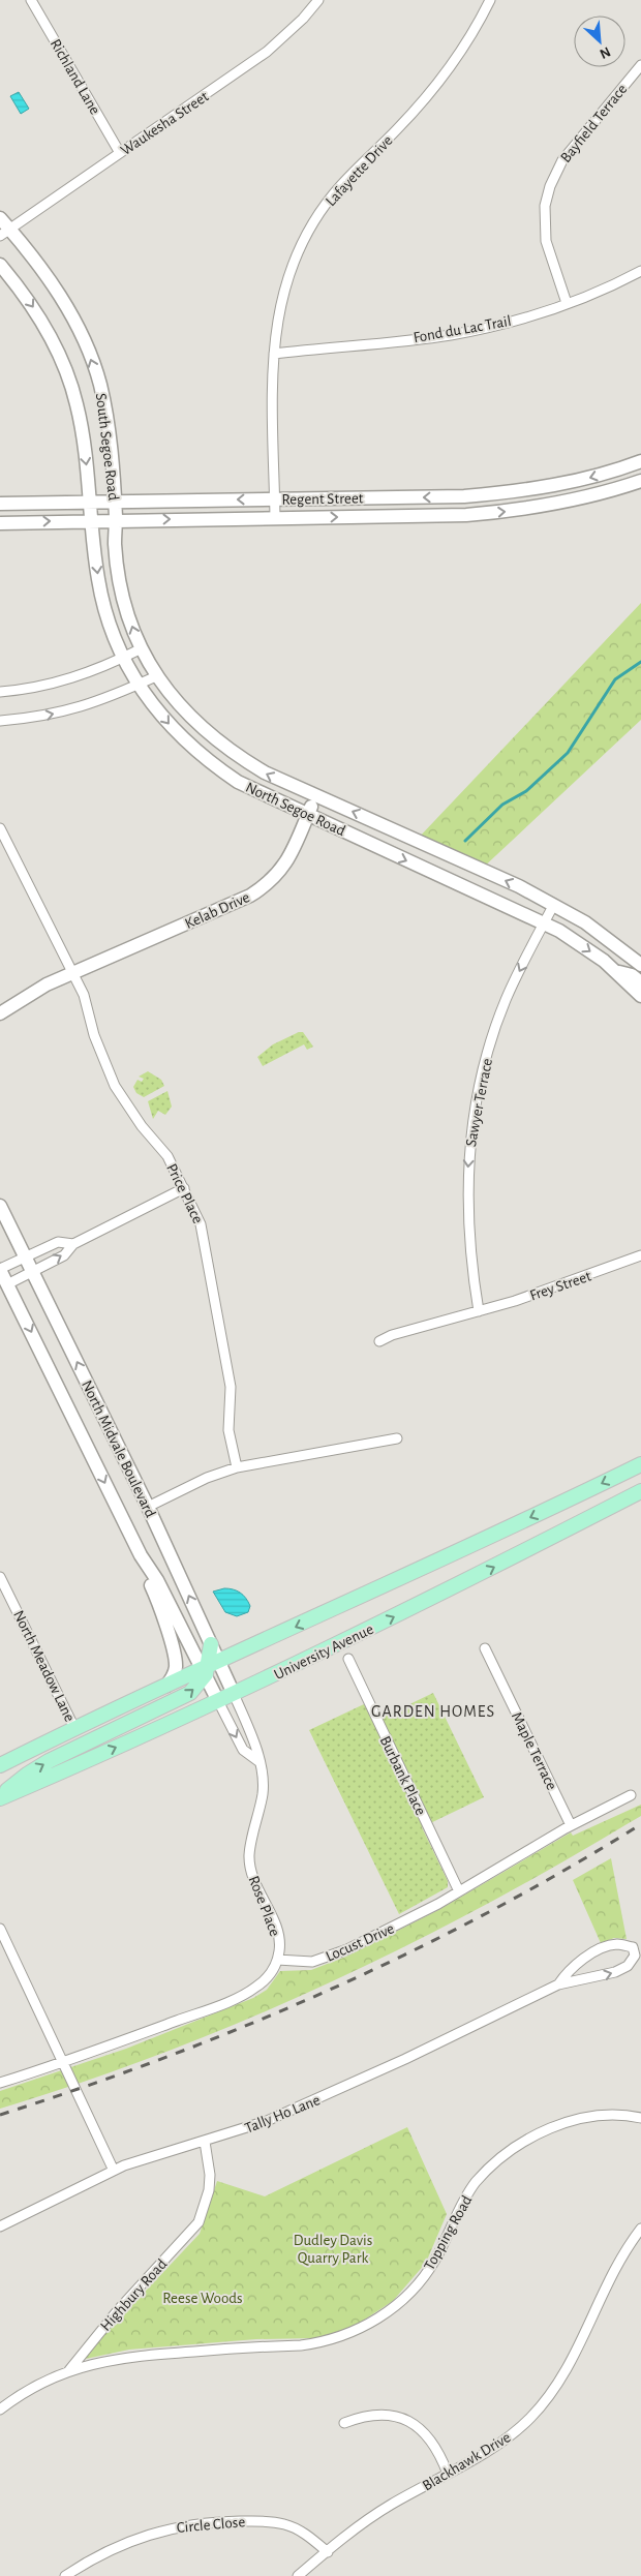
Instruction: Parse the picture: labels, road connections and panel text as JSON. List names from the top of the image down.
{
  "streets": {
    "main road": ["University Avenue"],
    "street": [
      "Richland Lane",
      "Waukesha Street",
      "Bayfield Terrace",
      "Lafayette Drive",
      "Fond du Lac Trail",
      "South Segoe Road",
      "Regent Street",
      "North Segoe Road",
      "Kelab Drive",
      "Sawyer Terrace",
      "Price Place",
      "Frey Street",
      "North Midvale Boulevard",
      "North Meadow Lane",
      "Maple Terrace",
      "Burbank Place",
      "Rose Place",
      "Locust Drive",
      "Tally Ho Lane",
      "Topping Road",
      "Highbury Road",
      "Blackhawk Drive",
      "Circle Close"
    ]
  },
  "crossings": [
    ["Richland Lane", "Waukesha Street"],
    ["Waukesha Street", "South Segoe Road"],
    ["Bayfield Terrace", "Fond du Lac Trail"],
    ["Lafayette Drive", "Fond du Lac Trail"],
    ["Lafayette Drive", "Regent Street"],
    ["South Segoe Road", "Regent Street"],
    ["South Segoe Road", "North Segoe Road"],
    ["Regent Street", "North Segoe Road"],
    ["North Segoe Road", "Kelab Drive"],
    ["North Segoe Road", "Sawyer Terrace"],
    ["Kelab Drive", "Price Place"],
    ["Sawyer Terrace", "Frey Street"],
    ["North Midvale Boulevard", "University Avenue"],
    ["North Midvale Boulevard", "Rose Place"],
    ["University Avenue", "Rose Place"],
    ["Maple Terrace", "Locust Drive"],
    ["Burbank Place", "Locust Drive"],
    ["Rose Place", "Locust Drive"],
    ["Tally Ho Lane", "Highbury Road"],
    ["Topping Road", "Highbury Road"],
    ["Blackhawk Drive", "Circle Close"]
  ],
  "one_way": ["Sawyer Terrace"],
  "districts": ["GARDEN HOMES"],
  "parks": ["Dudley Davis Quarry Park", "Reese Woods"],
  "north": "bottom right"
}
